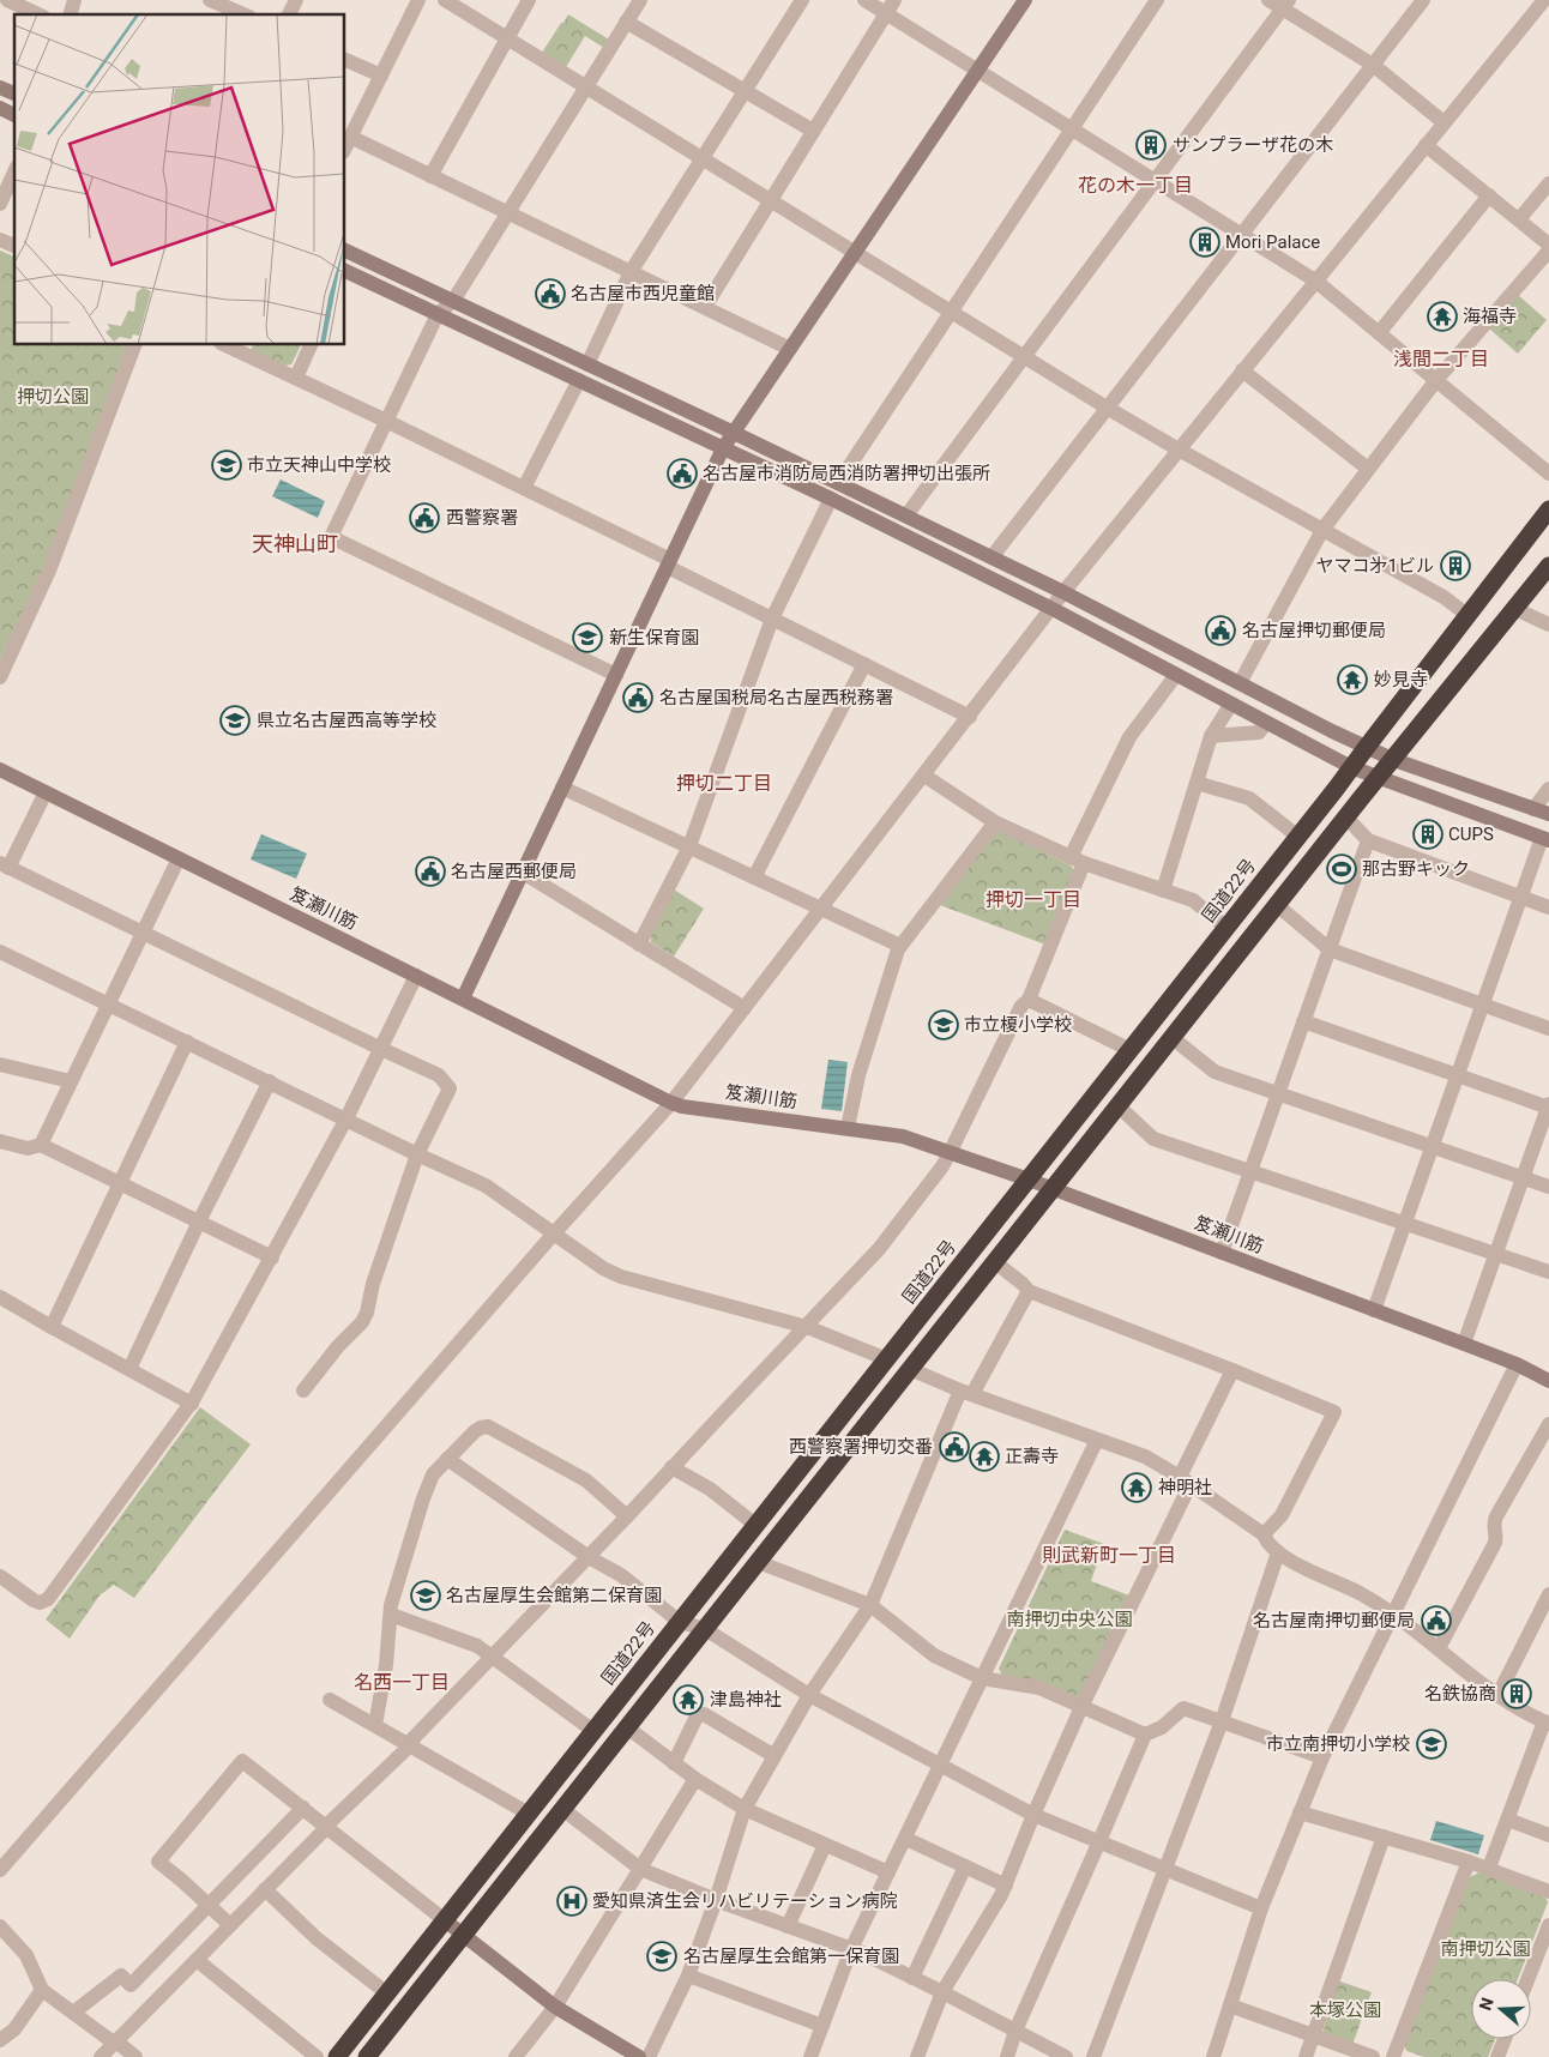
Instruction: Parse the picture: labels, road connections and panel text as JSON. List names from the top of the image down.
{
  "streets": {
    "highway": ["国道22号"],
    "street": ["笈瀬川筋"]
  },
  "crossings": [
    ["国道22号", "笈瀬川筋"]
  ],
  "districts": [
    "花の木一丁目",
    "浅間二丁目",
    "天神山町",
    "押切二丁目",
    "押切一丁目",
    "則武新町一丁目",
    "名西一丁目"
  ],
  "parks": [
    "押切公園",
    "南押切中央公園",
    "南押切公園",
    "本塚公園"
  ],
  "places": {
    "building": [
      "サンプラーザ花の木",
      "Mori Palace",
      "ヤマコ㐧1ビル",
      "CUPS",
      "名鉄協商"
    ],
    "public building": [
      "名古屋市西児童館",
      "名古屋市消防局西消防署押切出張所",
      "西警察署",
      "名古屋押切郵便局",
      "名古屋国税局名古屋西税務署",
      "名古屋西郵便局",
      "西警察署押切交番",
      "名古屋南押切郵便局"
    ],
    "temple": [
      "海福寺",
      "妙見寺",
      "正壽寺",
      "神明社",
      "津島神社"
    ],
    "school or university": [
      "市立天神山中学校",
      "新生保育園",
      "県立名古屋西高等学校",
      "市立榎小学校",
      "名古屋厚生会館第二保育園",
      "市立南押切小学校",
      "名古屋厚生会館第一保育園"
    ],
    "sports": ["那古野キック"],
    "hospital": ["愛知県済生会リハビリテーション病院"]
  },
  "north": "left"
}
